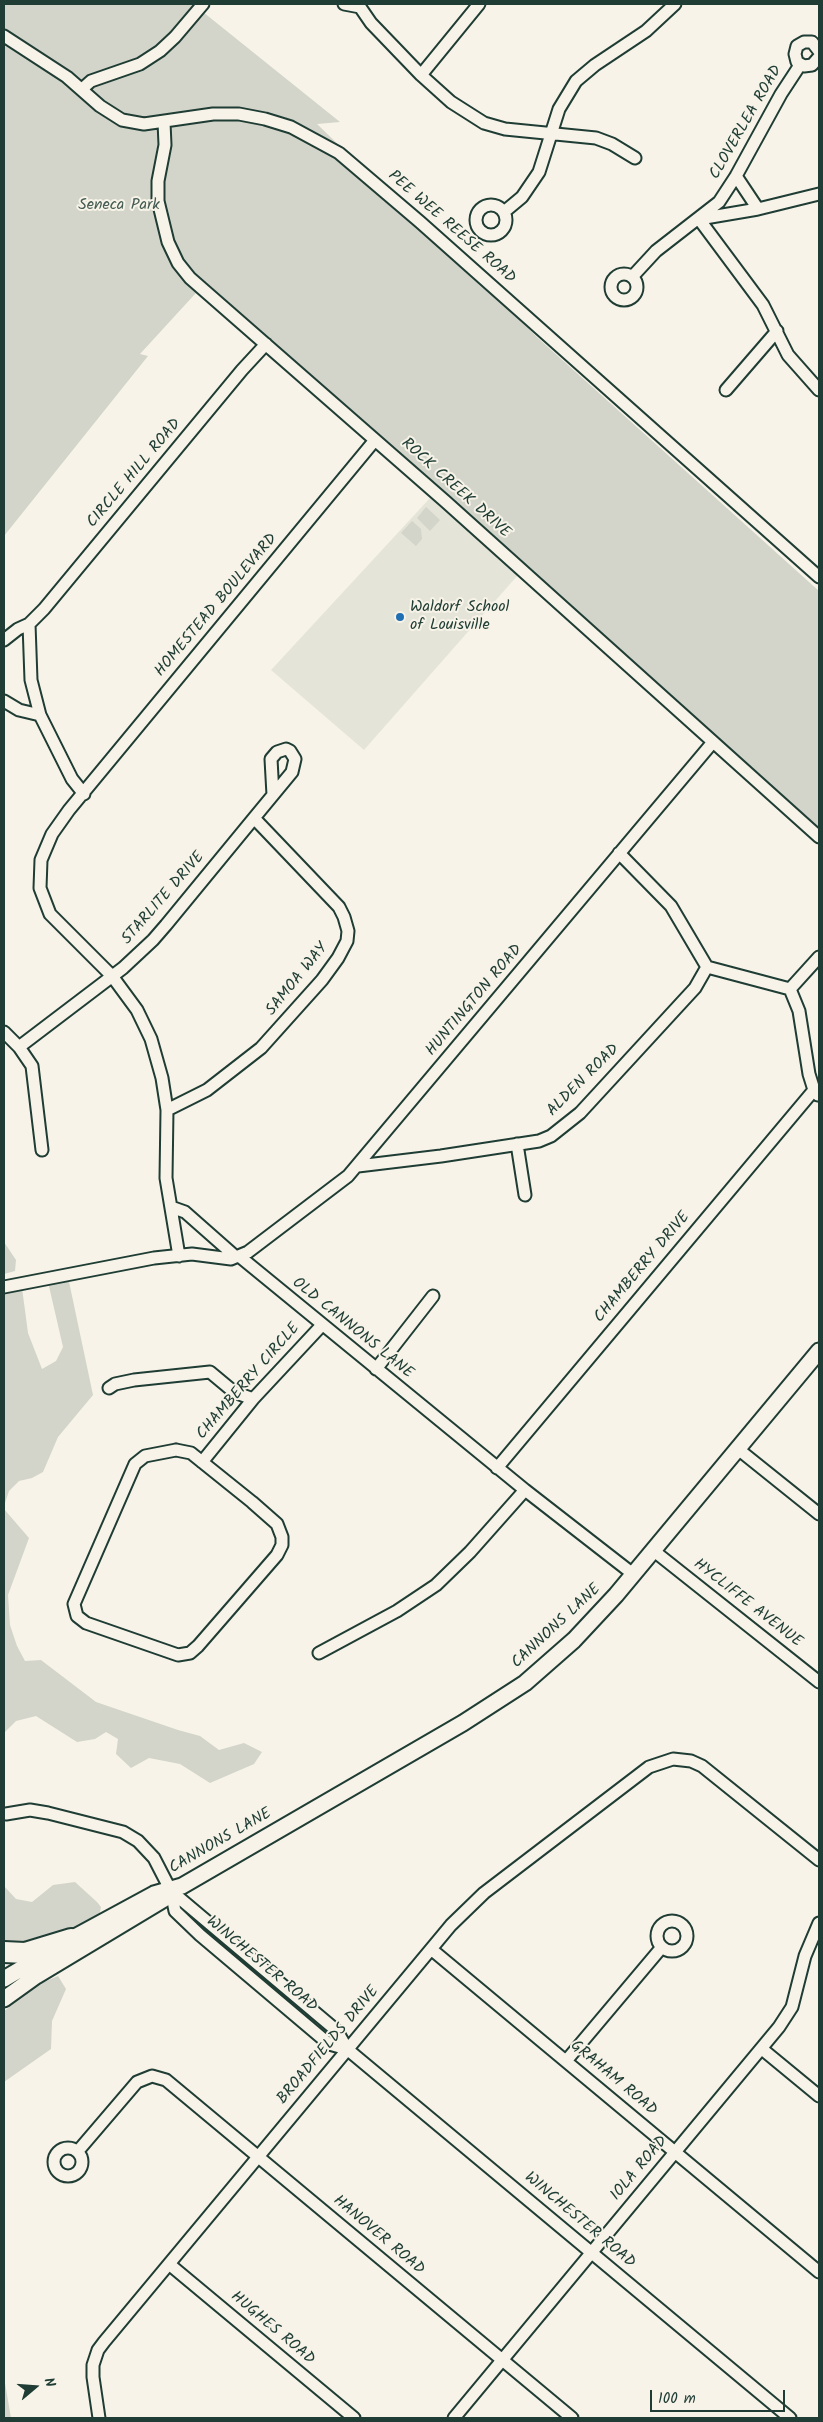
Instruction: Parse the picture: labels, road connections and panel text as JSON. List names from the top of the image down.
{
  "streets": {
    "main road": ["CANNONS LANE"],
    "street": [
      "CLOVERLEA ROAD",
      "PEE WEE REESE ROAD",
      "CIRCLE HILL ROAD",
      "ROCK CREEK DRIVE",
      "HOMESTEAD BOULEVARD",
      "STARLITE DRIVE",
      "SAMOA WAY",
      "HUNTINGTON ROAD",
      "ALDEN ROAD",
      "CHAMBERRY DRIVE",
      "OLD CANNONS LANE",
      "CHAMBERRY CIRCLE",
      "HYCLIFFE AVENUE",
      "WINCHESTER ROAD",
      "BROADFIELDS DRIVE",
      "GRAHAM ROAD",
      "IOLA ROAD",
      "HANOVER ROAD",
      "HUGHES ROAD"
    ]
  },
  "crossings": [
    ["PEE WEE REESE ROAD", "ROCK CREEK DRIVE"],
    ["CIRCLE HILL ROAD", "ROCK CREEK DRIVE"],
    ["ROCK CREEK DRIVE", "HOMESTEAD BOULEVARD"],
    ["ROCK CREEK DRIVE", "HUNTINGTON ROAD"],
    ["STARLITE DRIVE", "SAMOA WAY"],
    ["HUNTINGTON ROAD", "ALDEN ROAD"],
    ["HUNTINGTON ROAD", "OLD CANNONS LANE"],
    ["CHAMBERRY DRIVE", "OLD CANNONS LANE"],
    ["OLD CANNONS LANE", "CHAMBERRY CIRCLE"],
    ["OLD CANNONS LANE", "CANNONS LANE"],
    ["HYCLIFFE AVENUE", "CANNONS LANE"],
    ["CANNONS LANE", "WINCHESTER ROAD"],
    ["WINCHESTER ROAD", "BROADFIELDS DRIVE"],
    ["WINCHESTER ROAD", "IOLA ROAD"],
    ["BROADFIELDS DRIVE", "GRAHAM ROAD"],
    ["BROADFIELDS DRIVE", "HANOVER ROAD"],
    ["BROADFIELDS DRIVE", "HUGHES ROAD"],
    ["GRAHAM ROAD", "IOLA ROAD"],
    ["IOLA ROAD", "HANOVER ROAD"]
  ],
  "parks": ["Seneca Park"],
  "places": ["Waldorf School of Louisville"],
  "scale_bar": "100 m",
  "north": "right"
}
